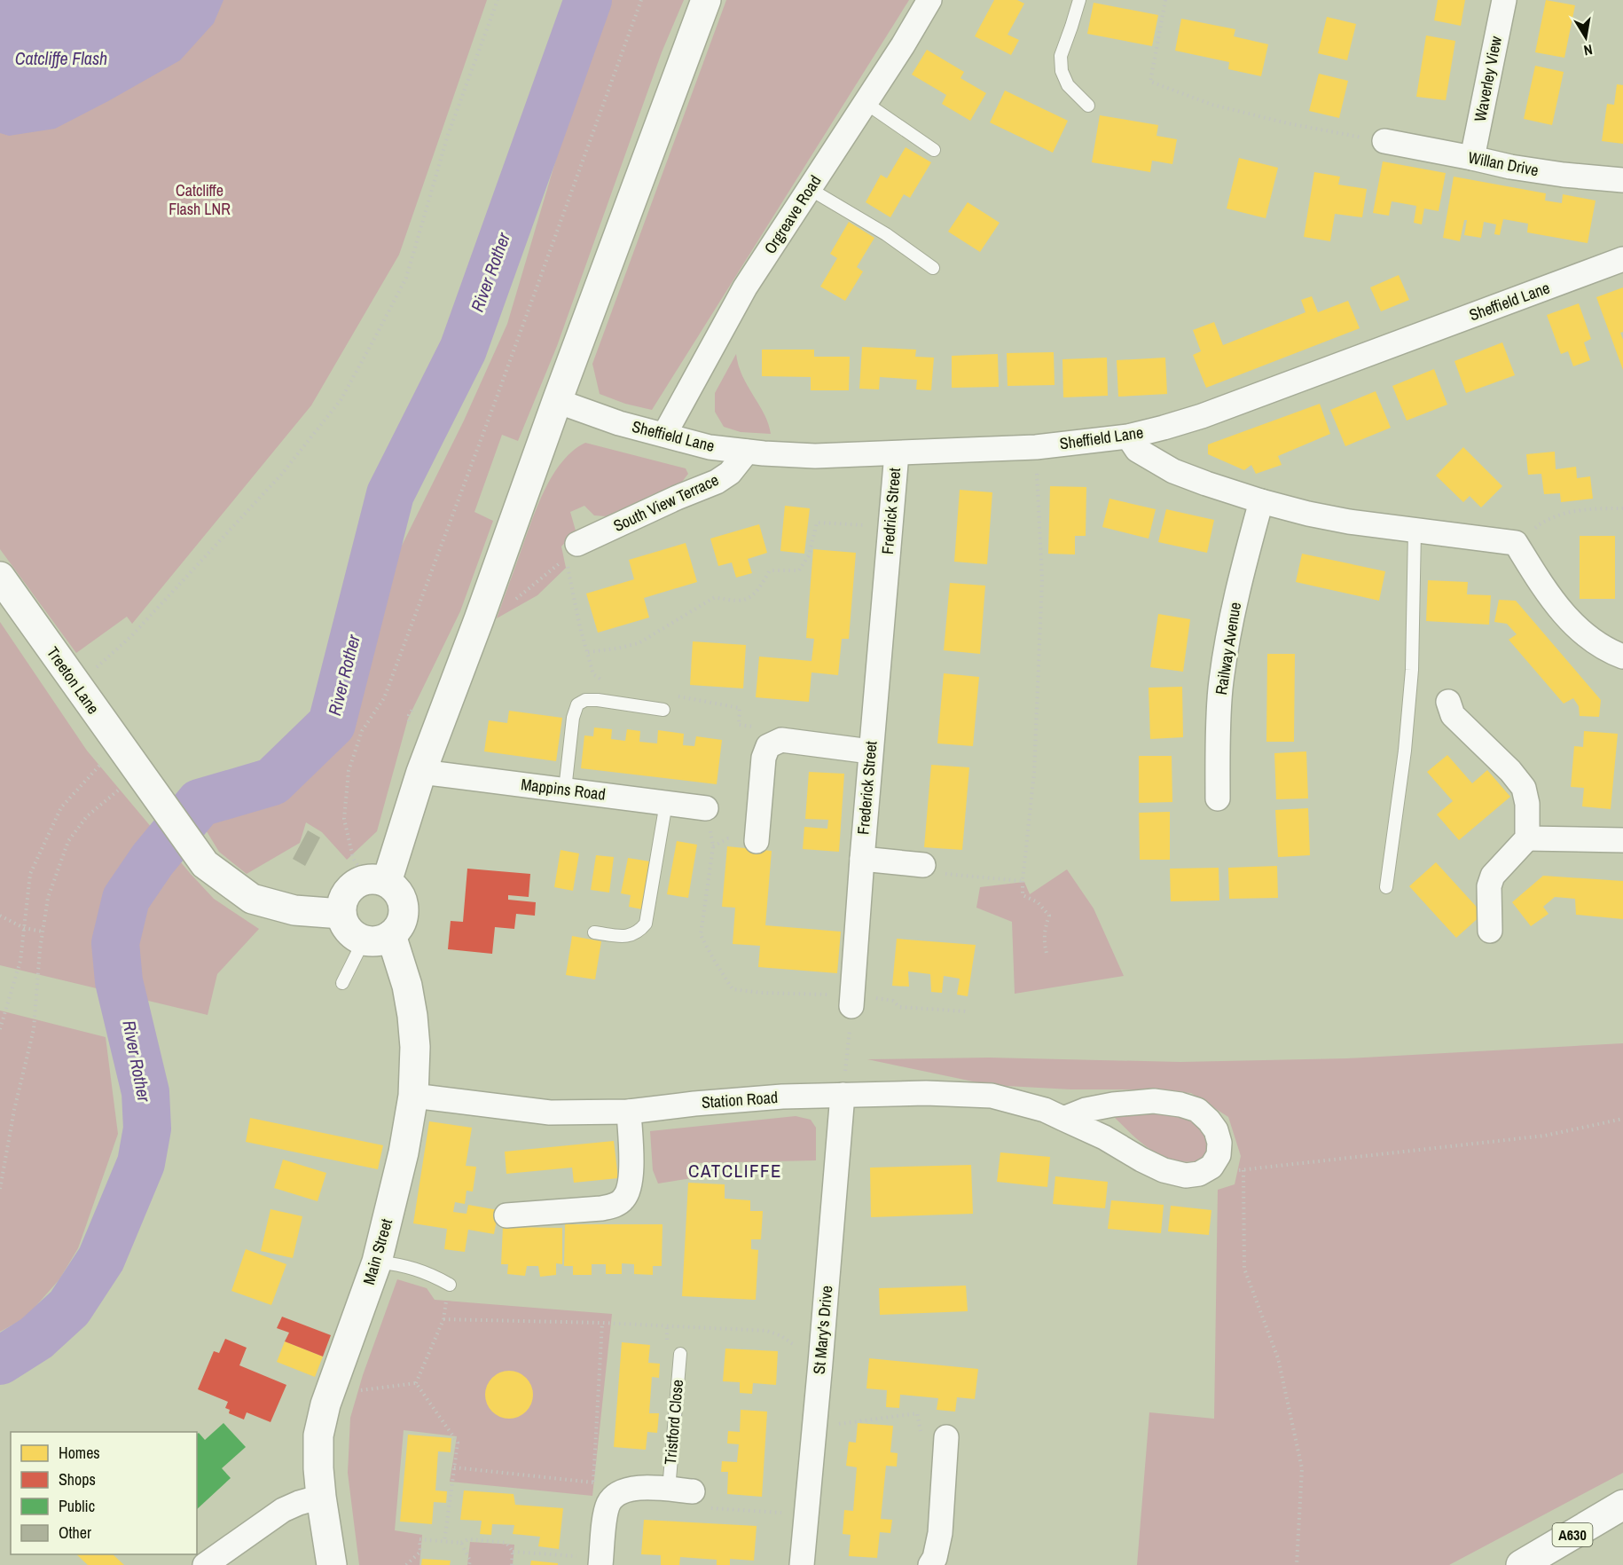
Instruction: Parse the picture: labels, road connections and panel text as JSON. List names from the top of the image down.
{
  "streets": {
    "main road": ["Treeton Lane", "Main Street", "A630"],
    "street": [
      "Waverley View",
      "Willan Drive",
      "Orgreave Road",
      "Sheffield Lane",
      "South View Terrace",
      "Fredrick Street",
      "Railway Avenue",
      "Frederick Street",
      "Mappins Road",
      "Station Road",
      "St Mary's Drive"
    ],
    "lane": ["Tristford Close"]
  },
  "crossings": [
    ["Waverley View", "Willan Drive"],
    ["Orgreave Road", "Sheffield Lane"],
    ["Sheffield Lane", "South View Terrace"],
    ["Sheffield Lane", "Fredrick Street"],
    ["Fredrick Street", "Frederick Street"],
    ["Treeton Lane", "Main Street"],
    ["Station Road", "Main Street"],
    ["Station Road", "St Mary's Drive"]
  ],
  "districts": ["CATCLIFFE"],
  "water": ["Catcliffe Flash", "River Rother"],
  "parks": ["Catcliffe Flash LNR"],
  "legend": [
    "Homes",
    "Shops",
    "Public",
    "Other"
  ],
  "north": "bottom"
}
